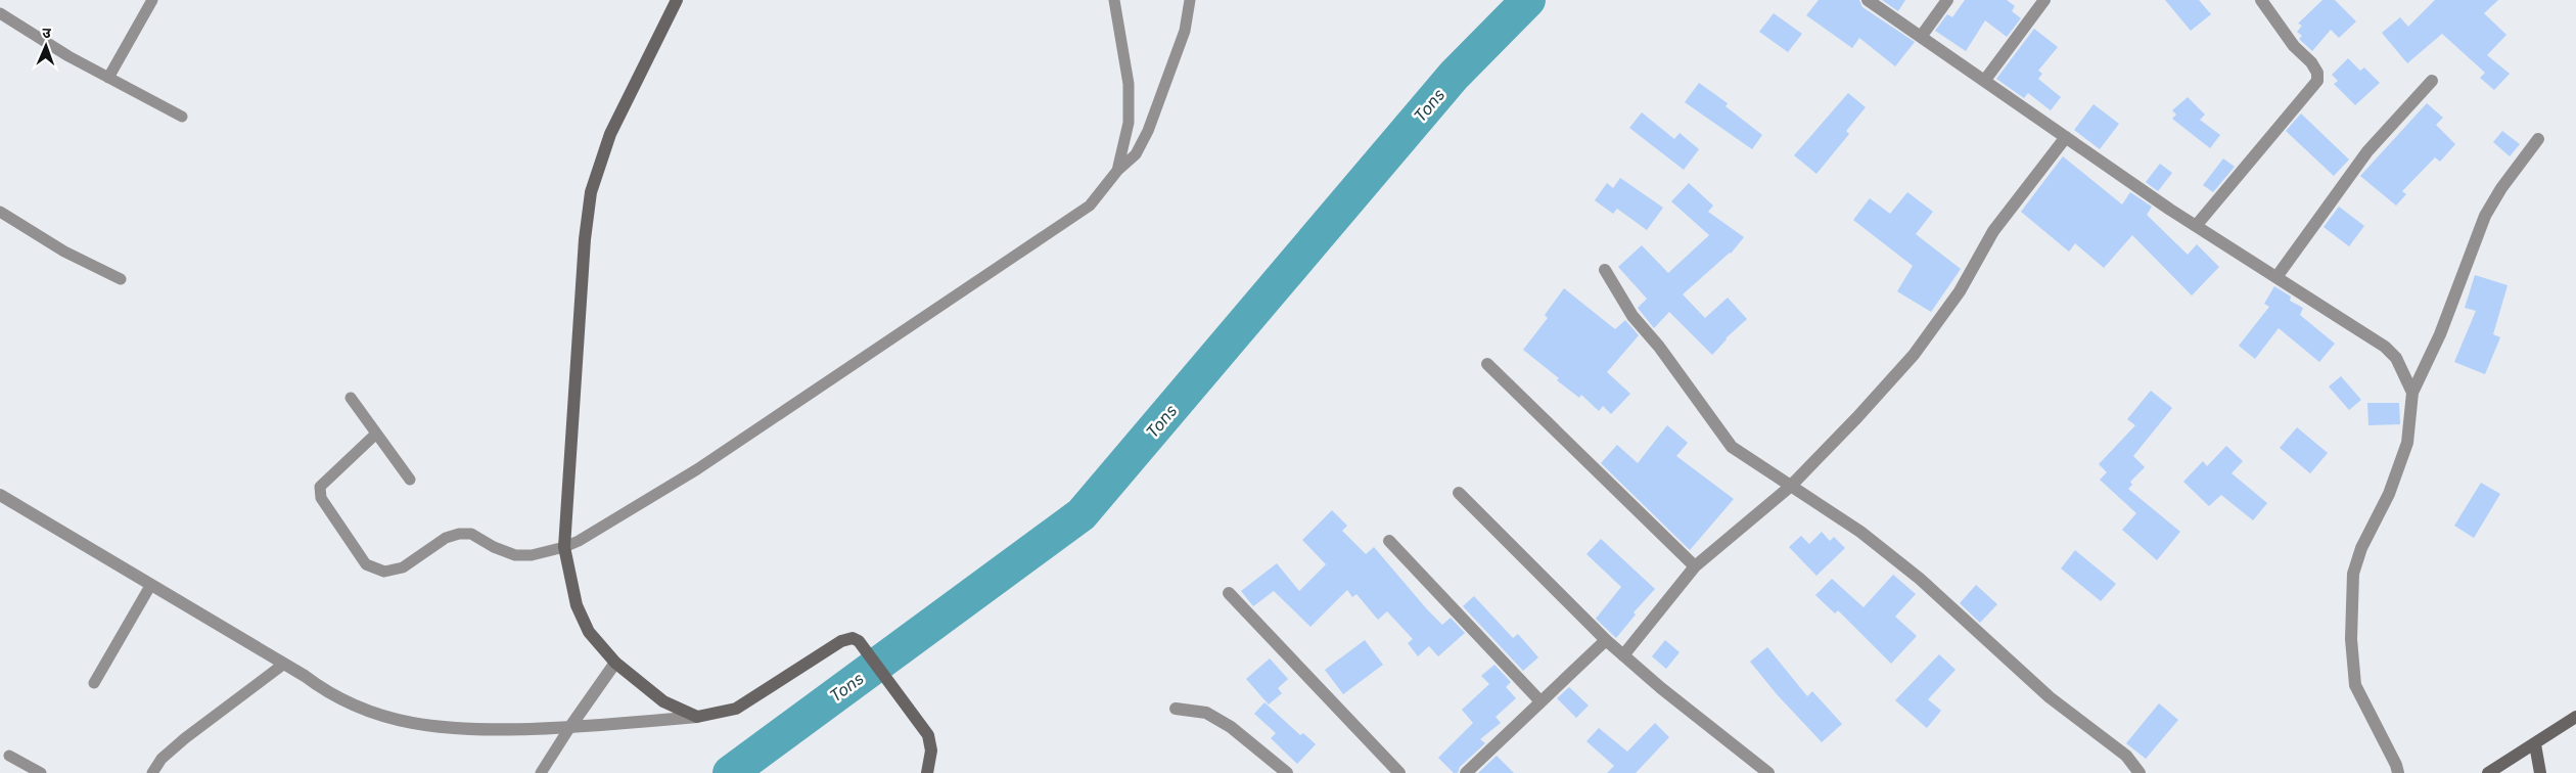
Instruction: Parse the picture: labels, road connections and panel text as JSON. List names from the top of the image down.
{
  "water": ["Tons"],
  "north": "top"
}
